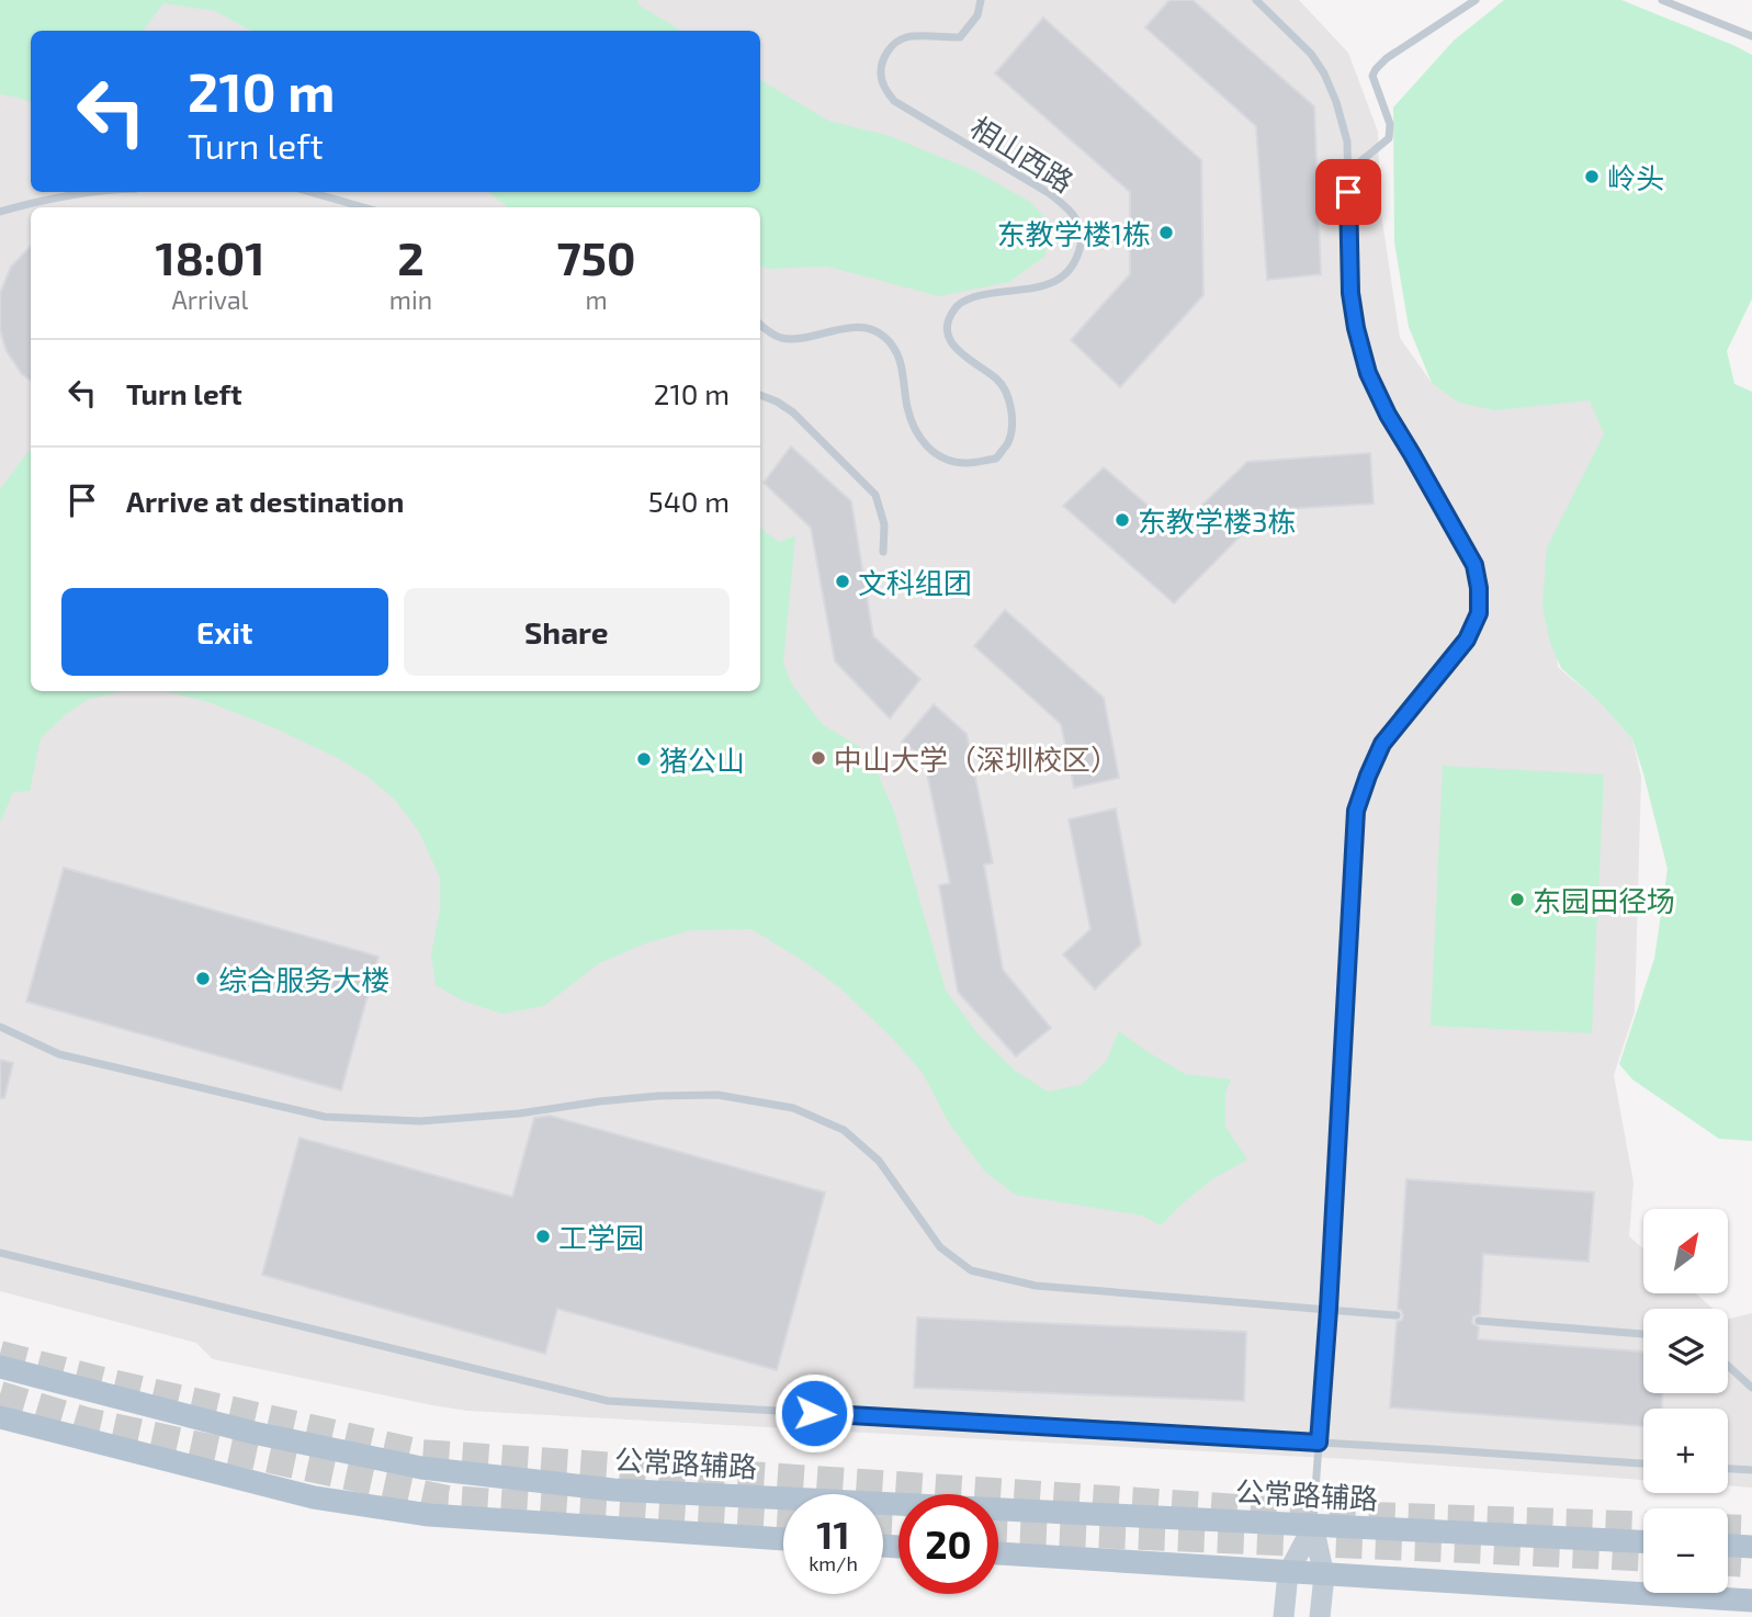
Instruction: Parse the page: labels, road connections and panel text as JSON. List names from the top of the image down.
{
  "streets": {
    "main road": ["公常路辅路"],
    "lane": ["相山西路"]
  },
  "places": [
    "岭头",
    "东教学楼1栋",
    "东教学楼3栋",
    "文科组团",
    "中山大学（深圳校区）",
    "猪公山",
    "东园田径场",
    "综合服务大楼",
    "工学园"
  ],
  "north": "top right",
  "page": {
    "turn": ["210 m", "Turn left"],
    "eta": [
      "18:01",
      "Arrival",
      "2",
      "min",
      "750",
      "m"
    ],
    "list": [
      {
        "name": "Turn left",
        "value": "210 m"
      },
      {
        "name": "Arrive at destination",
        "value": "540 m"
      }
    ],
    "buttons": ["Exit", "Share"],
    "map_buttons": ["+", "−"],
    "speed": "11 km/h",
    "limit": "20"
  }
}
